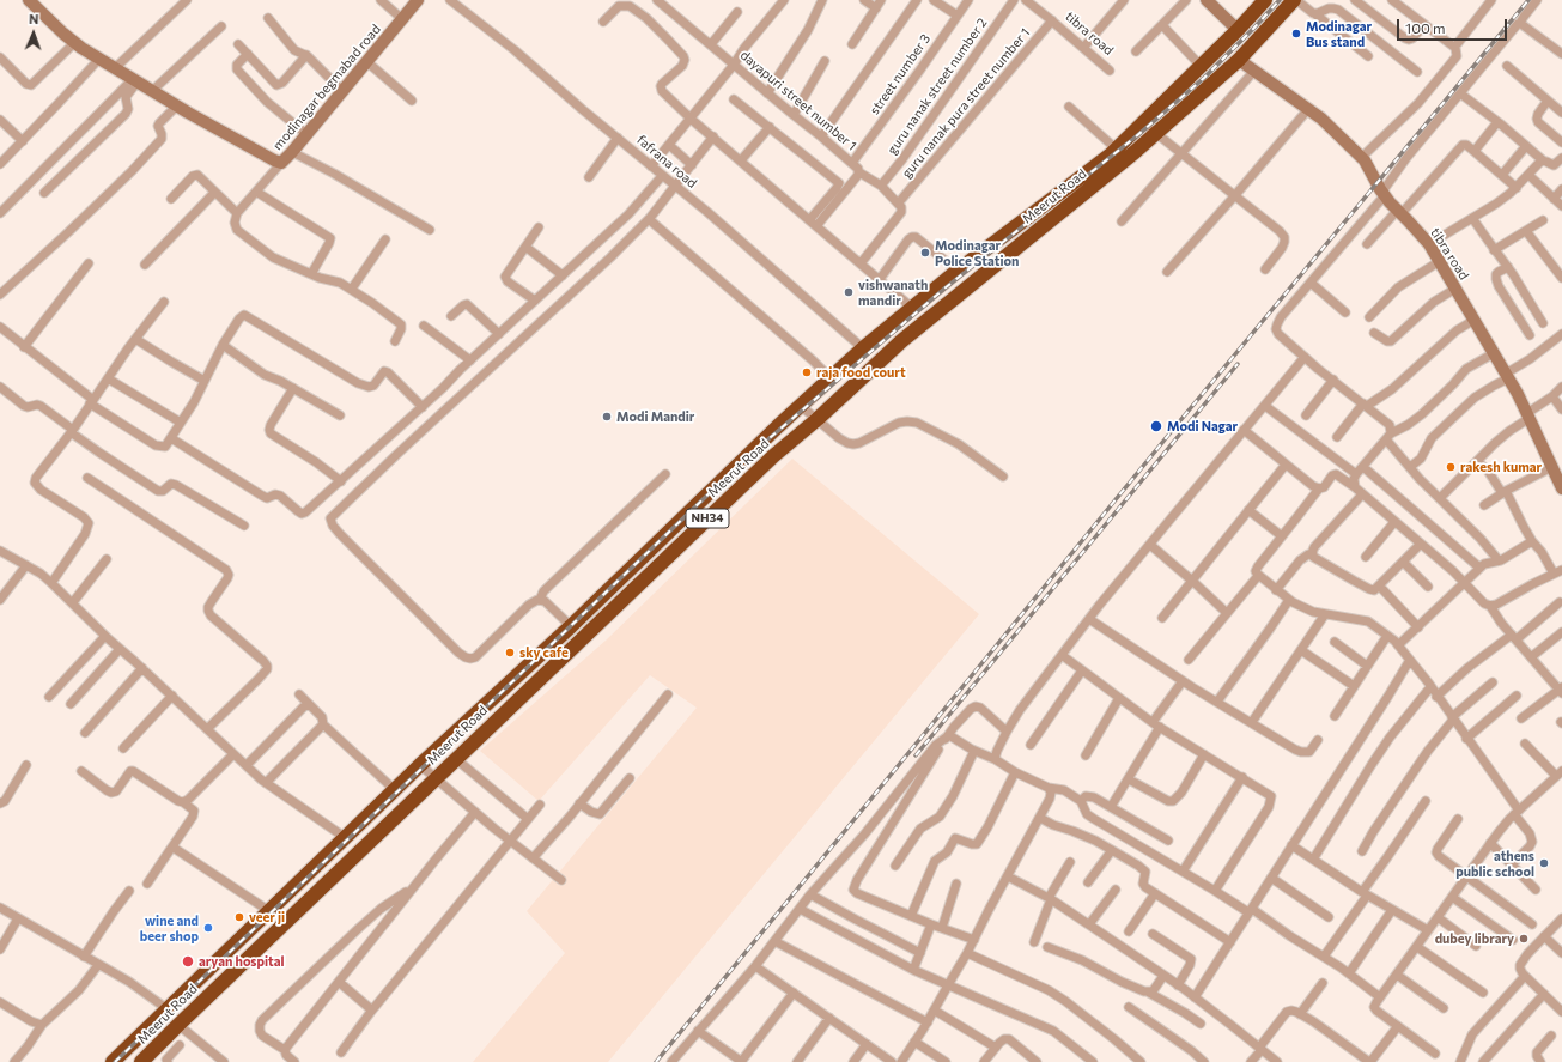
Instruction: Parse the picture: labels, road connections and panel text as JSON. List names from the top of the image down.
{
  "streets": {
    "highway": ["Meerut Road", "NH34"],
    "street": [
      "tibra road",
      "street number 3",
      "guru nanak street number 2",
      "modinagar begmabad road",
      "dayapuri street number 1",
      "guru nanak pura street number 1",
      "fafrana road"
    ]
  },
  "crossings": [
    ["tibra road", "guru nanak pura street number 1"],
    ["tibra road", "Meerut Road"],
    ["street number 3", "dayapuri street number 1"],
    ["fafrana road", "Meerut Road"]
  ],
  "places": [
    "Modinagar Bus stand",
    "Modinagar Police Station",
    "vishwanath mandir",
    "raja food court",
    "Modi Mandir",
    "Modi Nagar",
    "rakesh kumar",
    "sky cafe",
    "athens public school",
    "veer ji",
    "wine and beer shop",
    "dubey library",
    "aryan hospital"
  ],
  "scale_bar": "100 m",
  "north": "top"
}
